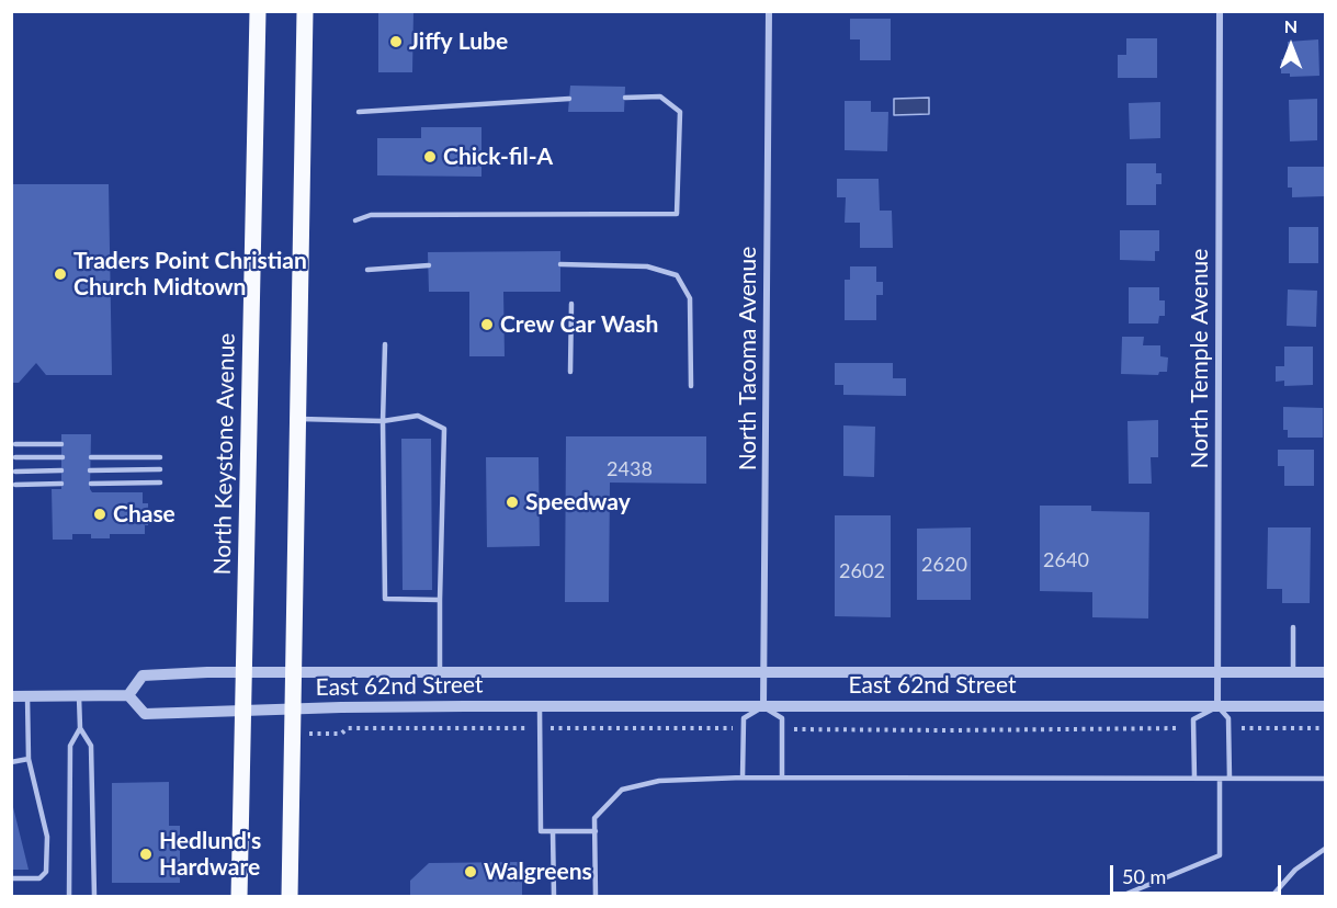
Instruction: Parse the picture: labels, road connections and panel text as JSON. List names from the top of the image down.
{
  "streets": {
    "main road": ["North Keystone Avenue"],
    "street": ["North Tacoma Avenue", "North Temple Avenue", "East 62nd Street"]
  },
  "crossings": [
    ["North Tacoma Avenue", "East 62nd Street"],
    ["North Temple Avenue", "East 62nd Street"],
    ["North Keystone Avenue", "East 62nd Street"]
  ],
  "places": [
    "Jiffy Lube",
    "Chick-fil-A",
    "Traders Point Christian Church Midtown",
    "Crew Car Wash",
    "Speedway",
    "Chase",
    "Hedlund's Hardware",
    "Walgreens"
  ],
  "house_numbers": [
    "2438",
    "2640",
    "2620",
    "2602"
  ],
  "scale_bar": "50 m",
  "north": "top"
}
